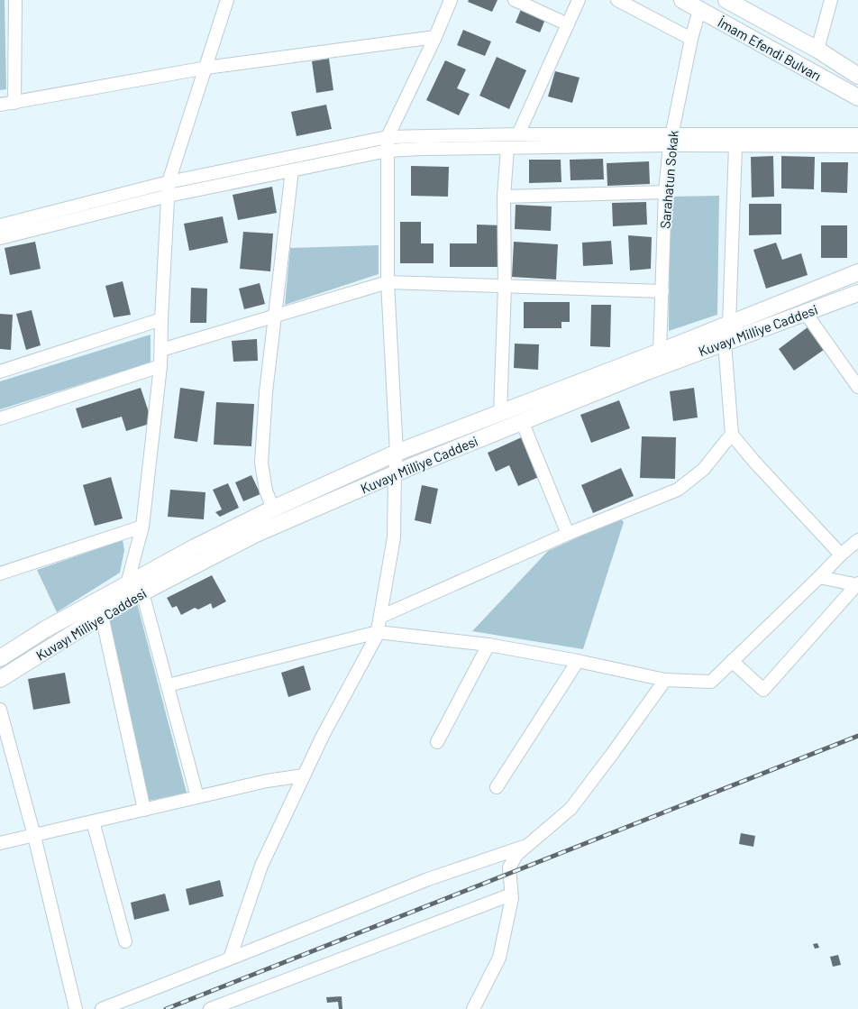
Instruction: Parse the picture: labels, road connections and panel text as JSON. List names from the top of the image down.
{
  "streets": {
    "main road": ["İmam Efendi Bulvarı", "Kuvayı Milliye Caddesi"],
    "street": ["Sarahatun Sokak"]
  },
  "crossings": [
    ["İmam Efendi Bulvarı", "Sarahatun Sokak"],
    ["Sarahatun Sokak", "Kuvayı Milliye Caddesi"]
  ]
}
